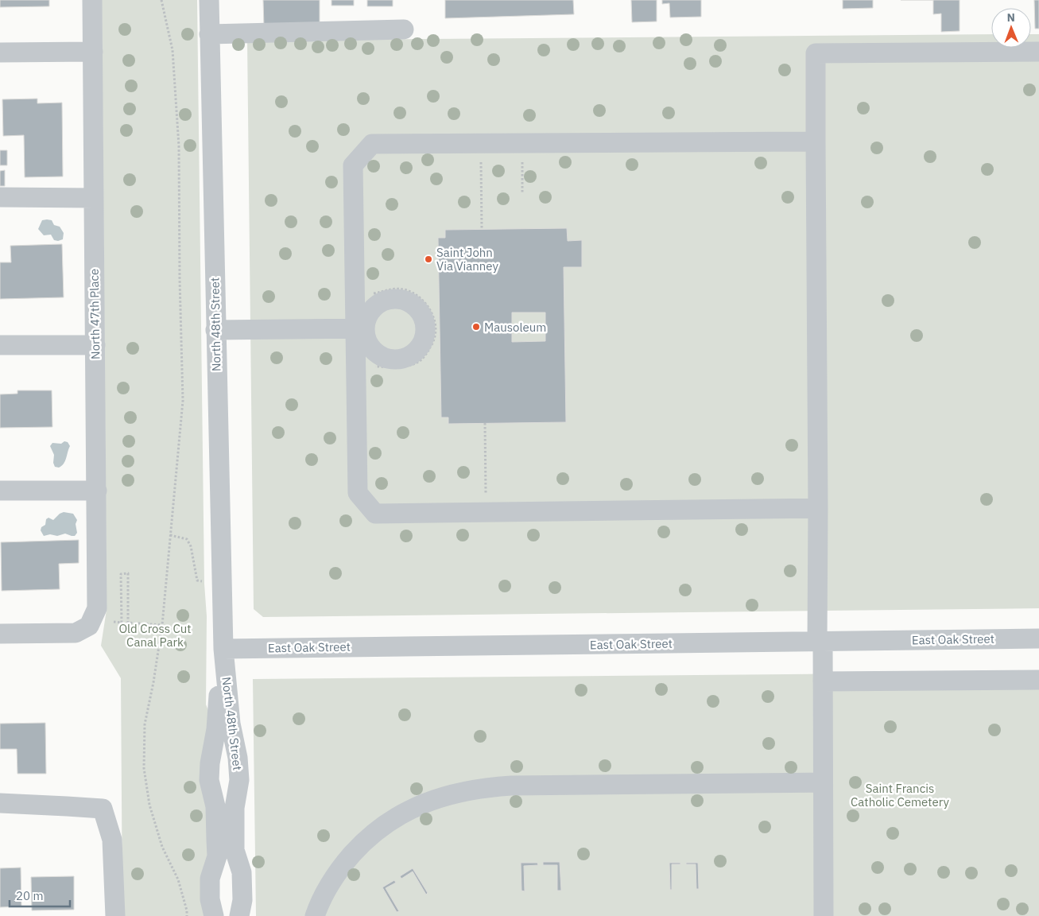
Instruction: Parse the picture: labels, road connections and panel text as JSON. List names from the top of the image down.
{
  "streets": {
    "street": ["North 47th Place", "North 48th Street", "East Oak Street"]
  },
  "crossings": [
    ["North 48th Street", "East Oak Street"]
  ],
  "parks": ["Old Cross Cut Canal Park", "Saint Francis Catholic Cemetery"],
  "places": ["Saint John Via Vianney", "Mausoleum"],
  "scale_bar": "20 m",
  "north": "top"
}
